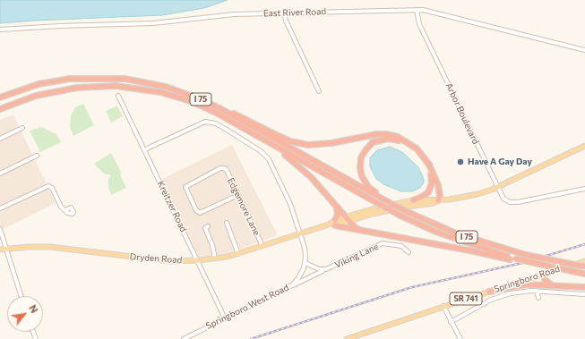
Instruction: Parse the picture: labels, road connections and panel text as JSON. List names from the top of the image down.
{
  "streets": {
    "highway": ["I 75"],
    "main road": ["Dryden Road", "Springboro Road", "SR 741"],
    "street": [
      "East River Road",
      "Arbor Boulevard",
      "Kreitzer Road",
      "Edgemore Lane",
      "Viking Lane",
      "Springboro West Road"
    ]
  },
  "crossings": [
    ["East River Road", "Arbor Boulevard"],
    ["I 75", "Springboro Road"],
    ["Arbor Boulevard", "Dryden Road"],
    ["Kreitzer Road", "Dryden Road"],
    ["Kreitzer Road", "Springboro West Road"],
    ["Edgemore Lane", "Dryden Road"],
    ["Viking Lane", "Springboro West Road"],
    ["Dryden Road", "Springboro West Road"]
  ],
  "places": ["Have A Gay Day"],
  "north": "top right"
}
